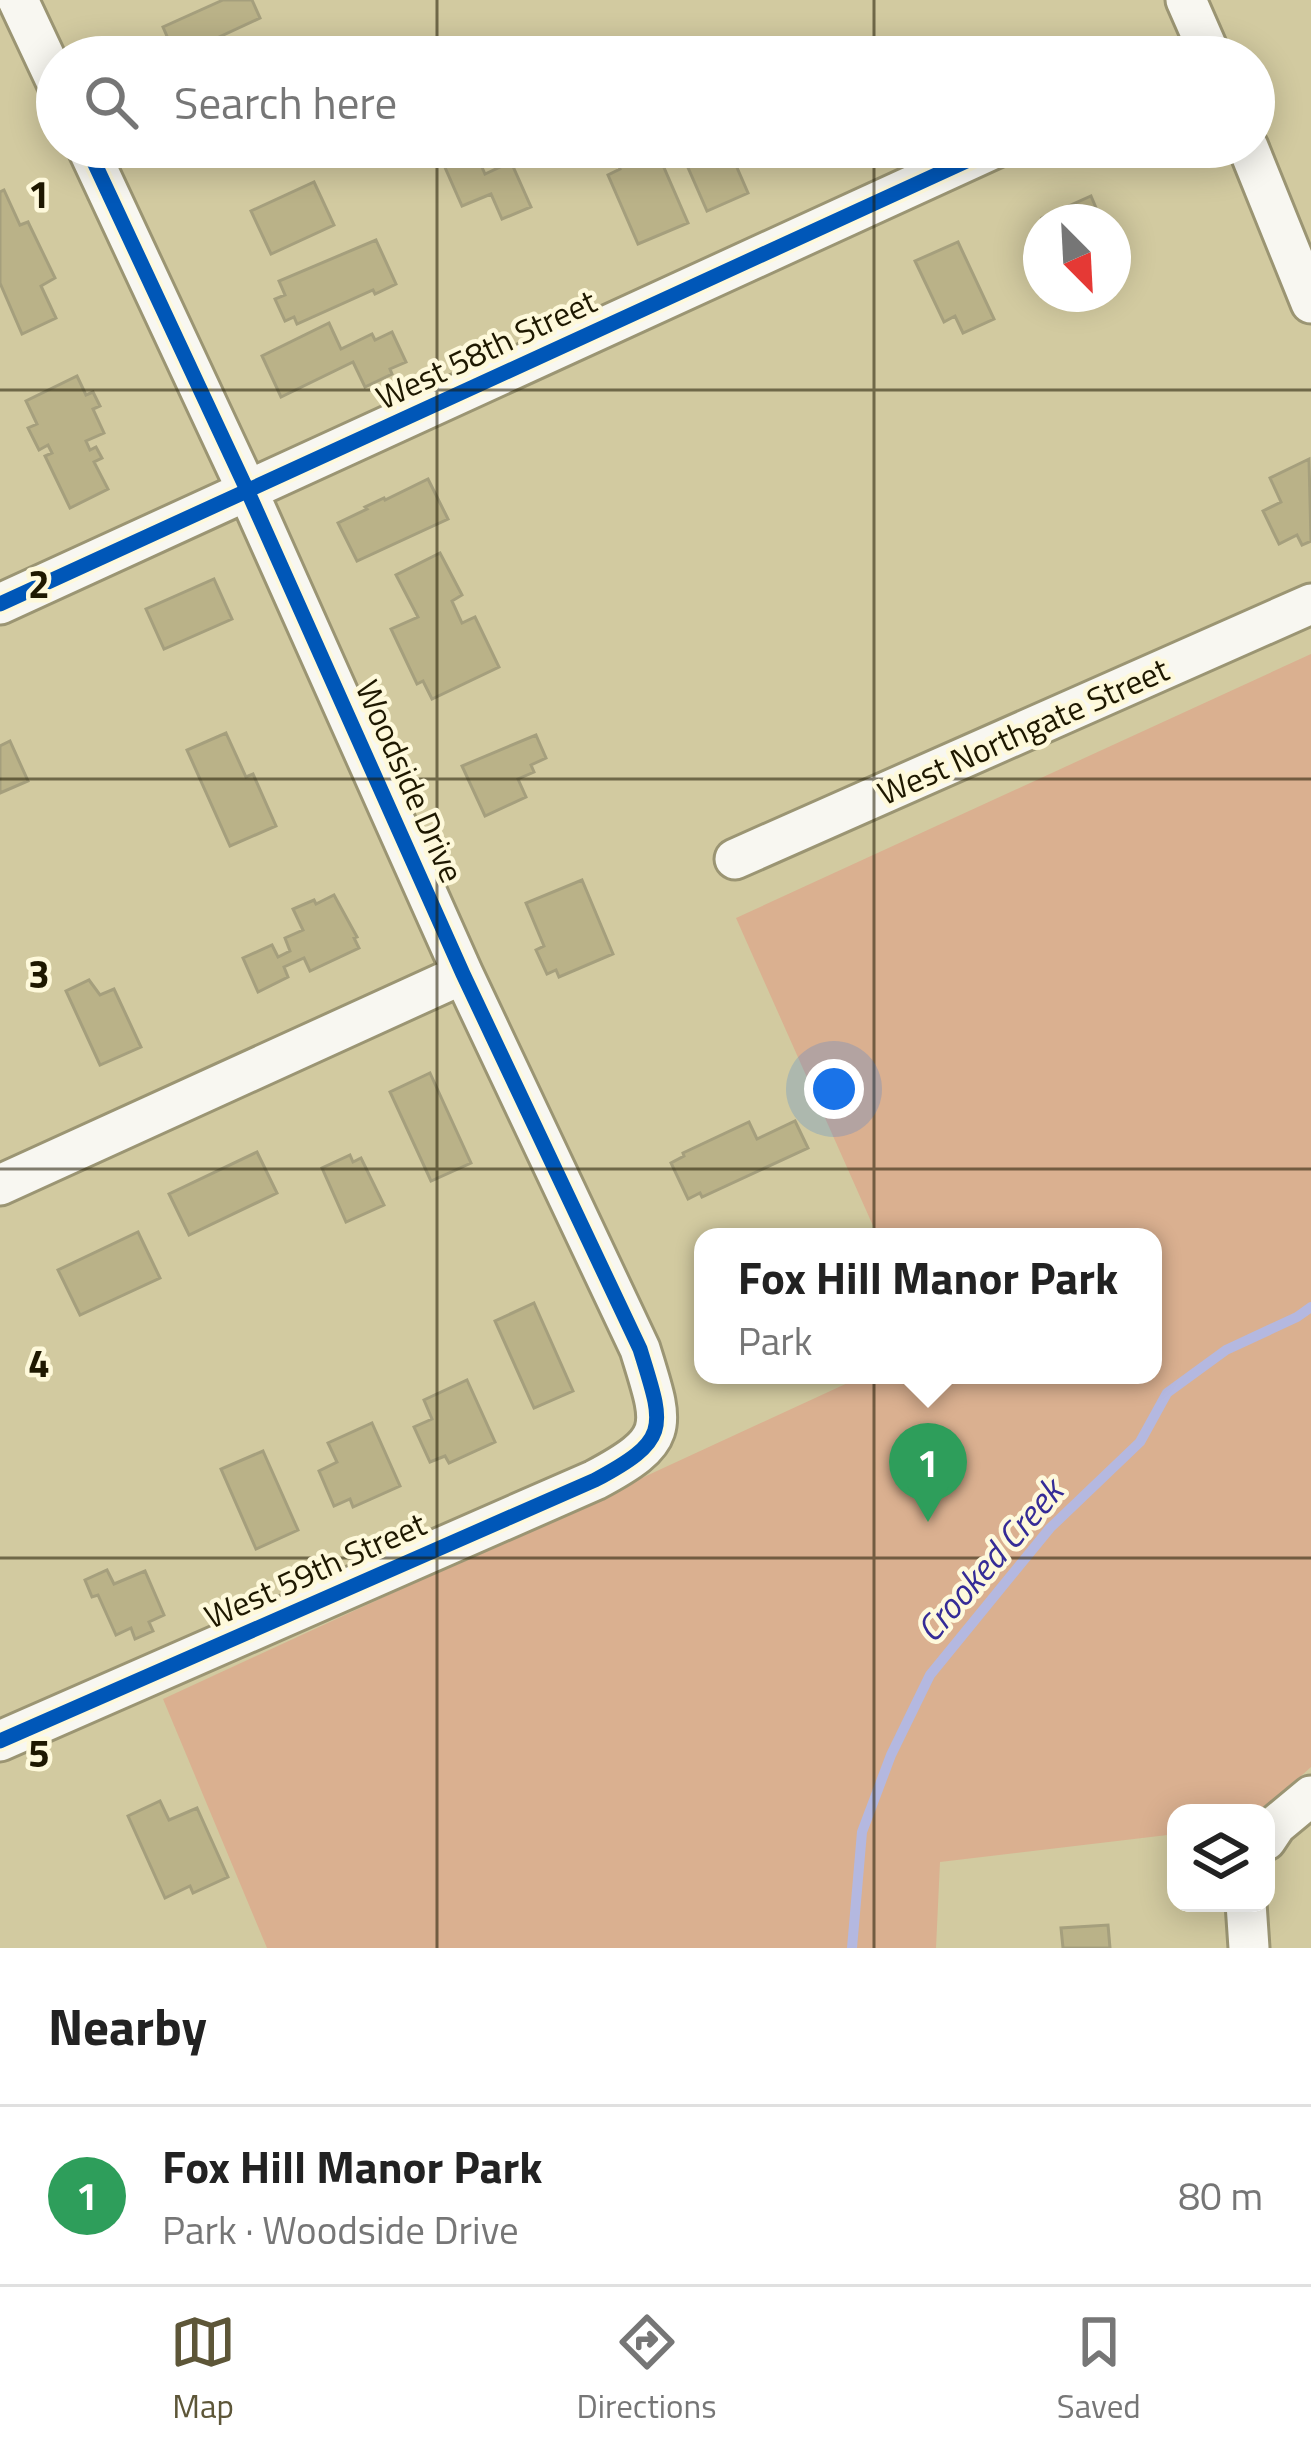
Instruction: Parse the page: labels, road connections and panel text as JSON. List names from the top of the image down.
{
  "streets": {
    "street": [
      "West 58th Street",
      "West Northgate Street",
      "Woodside Drive",
      "West 59th Street"
    ]
  },
  "crossings": [
    ["West 58th Street", "Woodside Drive"],
    ["Woodside Drive", "West 59th Street"]
  ],
  "water": ["Crooked Creek"],
  "north": "bottom right",
  "page": {
    "search": "Search here",
    "popup": ["Fox Hill Manor Park", "Park"],
    "pins": "1",
    "heading": "Nearby",
    "list": [
      {
        "mark": "1",
        "name": "Fox Hill Manor Park",
        "note": "Park · Woodside Drive",
        "value": "80 m"
      }
    ],
    "nav": ["Map", "Directions", "Saved"]
  },
  "grid": {
    "rows": [
      "1",
      "2",
      "3",
      "4",
      "5"
    ]
  }
}
